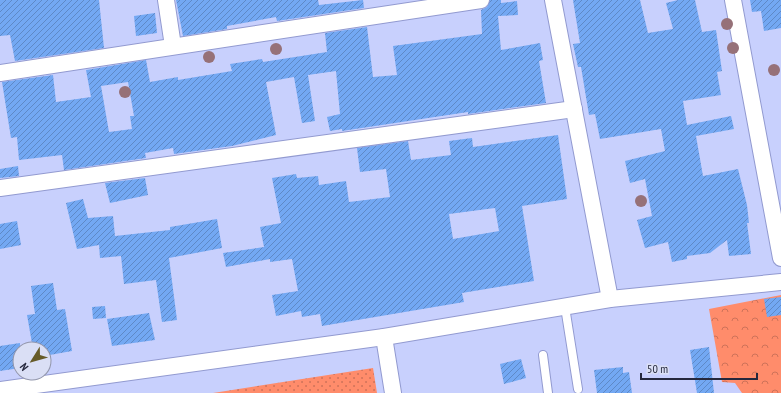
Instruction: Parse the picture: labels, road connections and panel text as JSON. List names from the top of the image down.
{
  "scale_bar": "50 m",
  "north": "bottom left"
}
